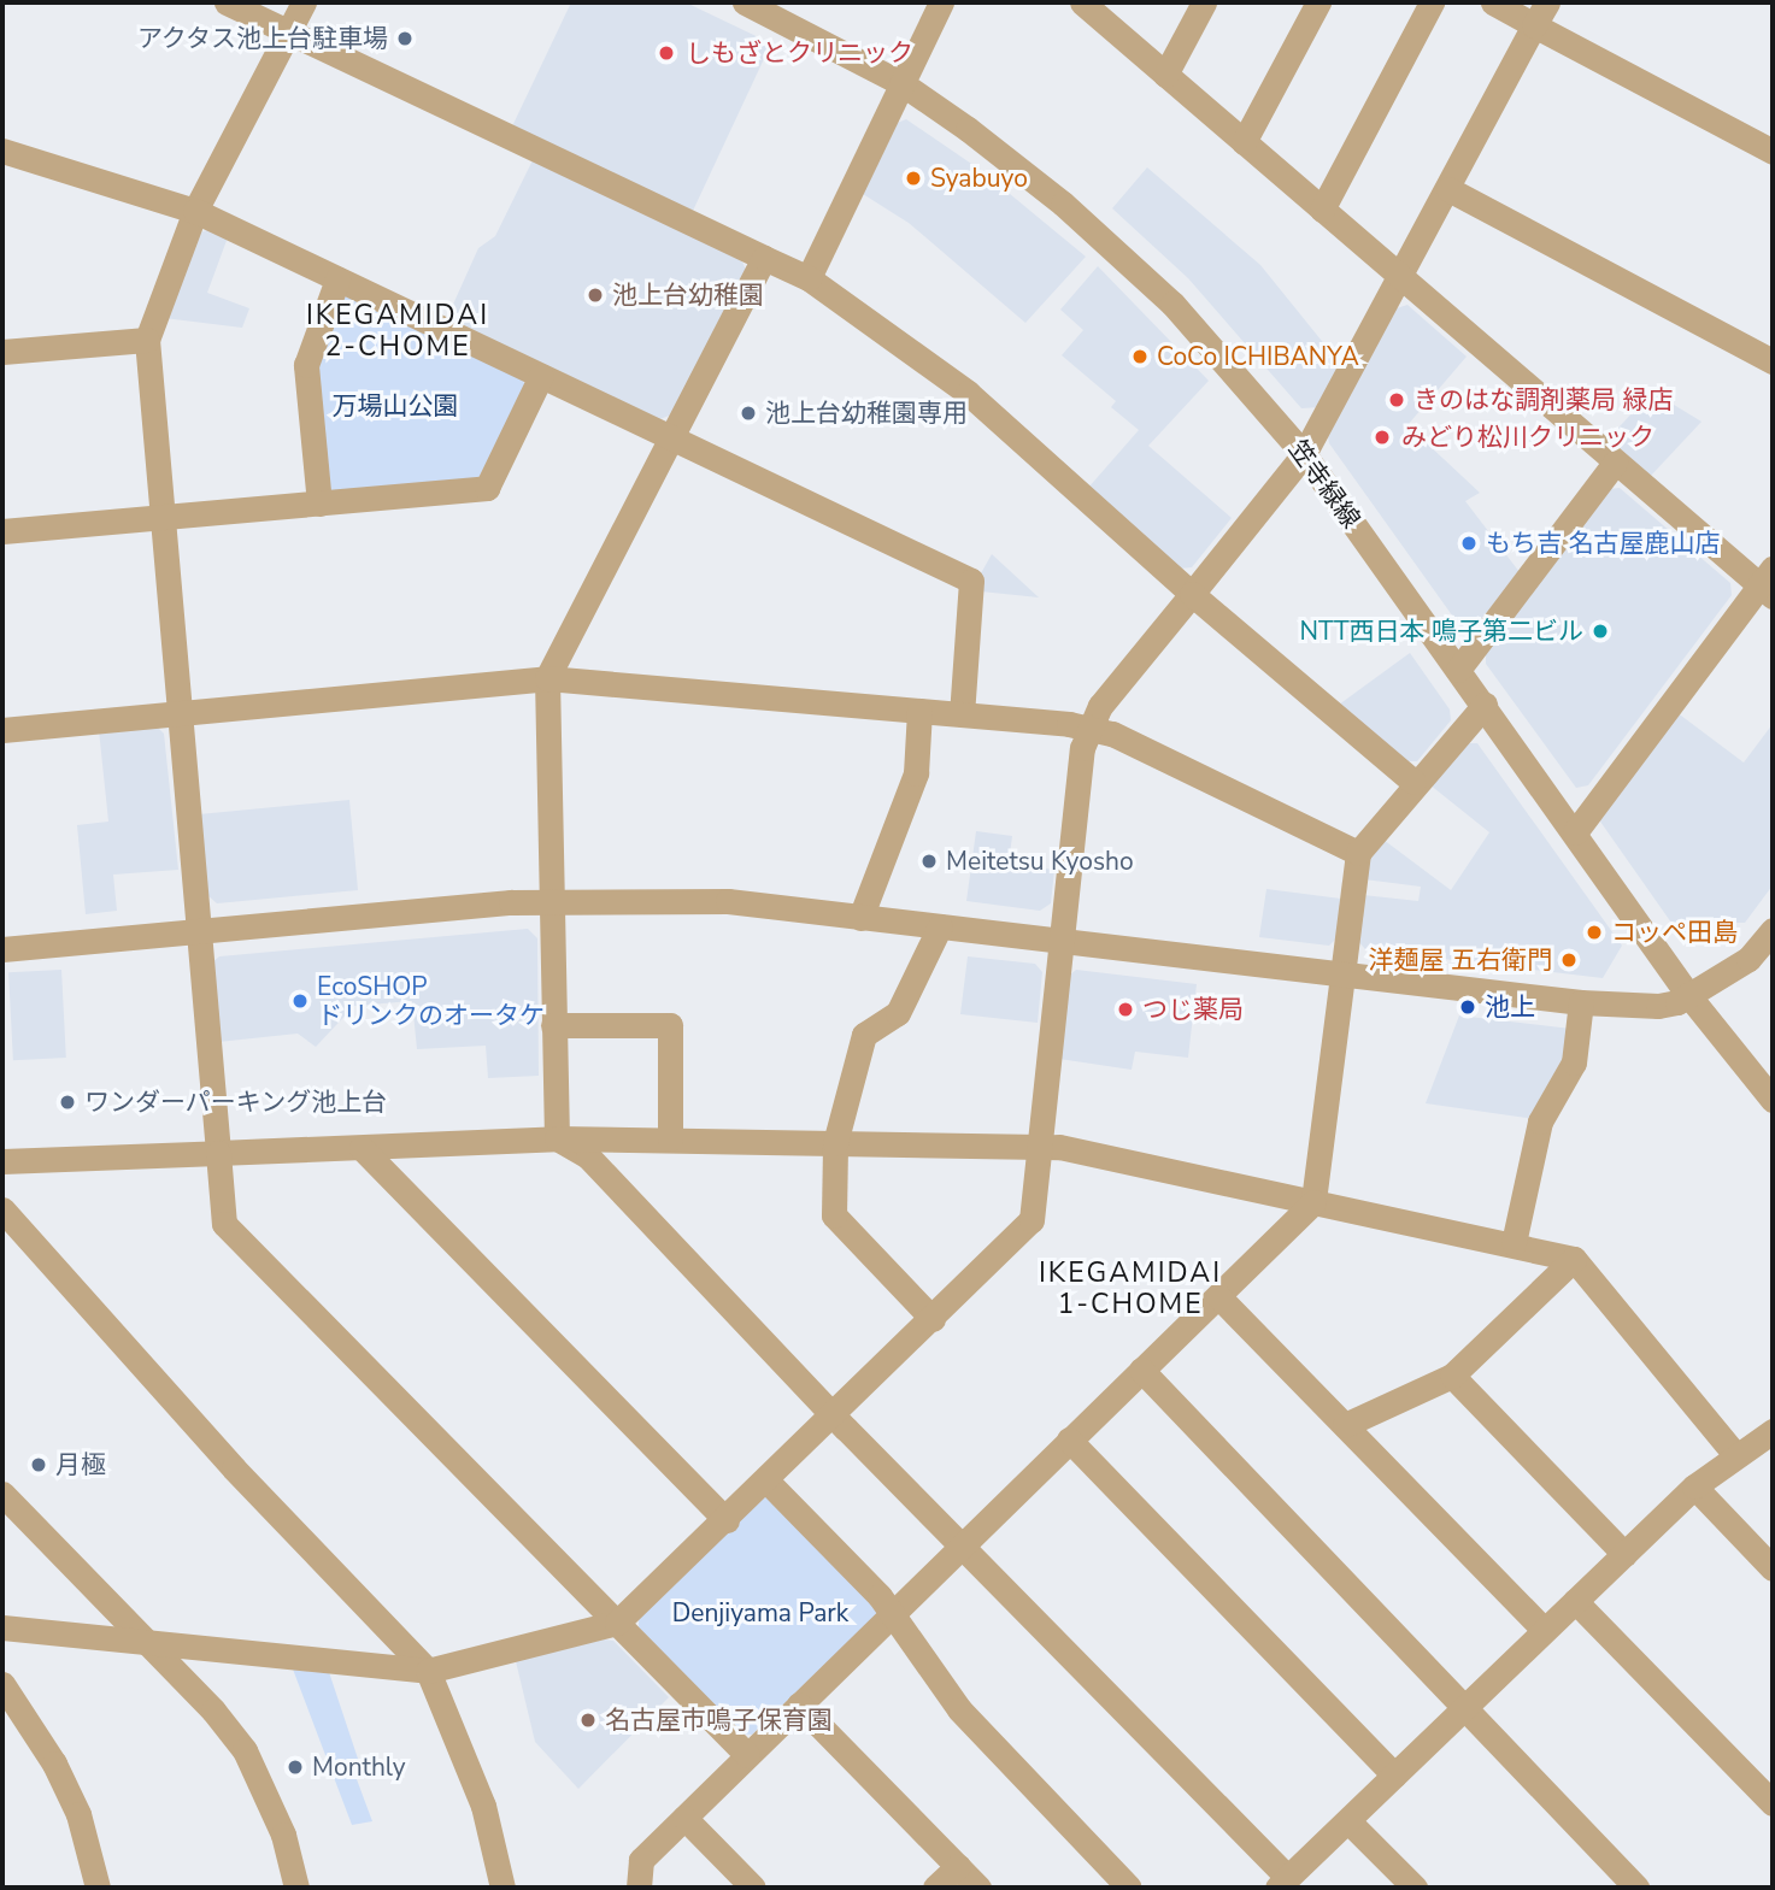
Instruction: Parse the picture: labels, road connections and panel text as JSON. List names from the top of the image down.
{
  "streets": {
    "street": ["笠寺緑線"]
  },
  "districts": ["IKEGAMIDAI 2-CHOME", "IKEGAMIDAI 1-CHOME"],
  "parks": ["万場山公園", "Denjiyama Park"],
  "places": [
    "アクタス池上台駐車場",
    "しもざとクリニック",
    "Syabuyo",
    "池上台幼稚園",
    "CoCo ICHIBANYA",
    "きのはな調剤薬局 緑店",
    "池上台幼稚園専用",
    "みどり松川クリニック",
    "もち吉 名古屋鹿山店",
    "NTT西日本 鳴子第二ビル",
    "Meitetsu Kyosho",
    "コッペ田島",
    "洋麺屋 五右衛門",
    "EcoSHOP ドリンクのオータケ",
    "池上",
    "つじ薬局",
    "ワンダーパーキング池上台",
    "月極",
    "名古屋市鳴子保育園",
    "Monthly"
  ]
}
